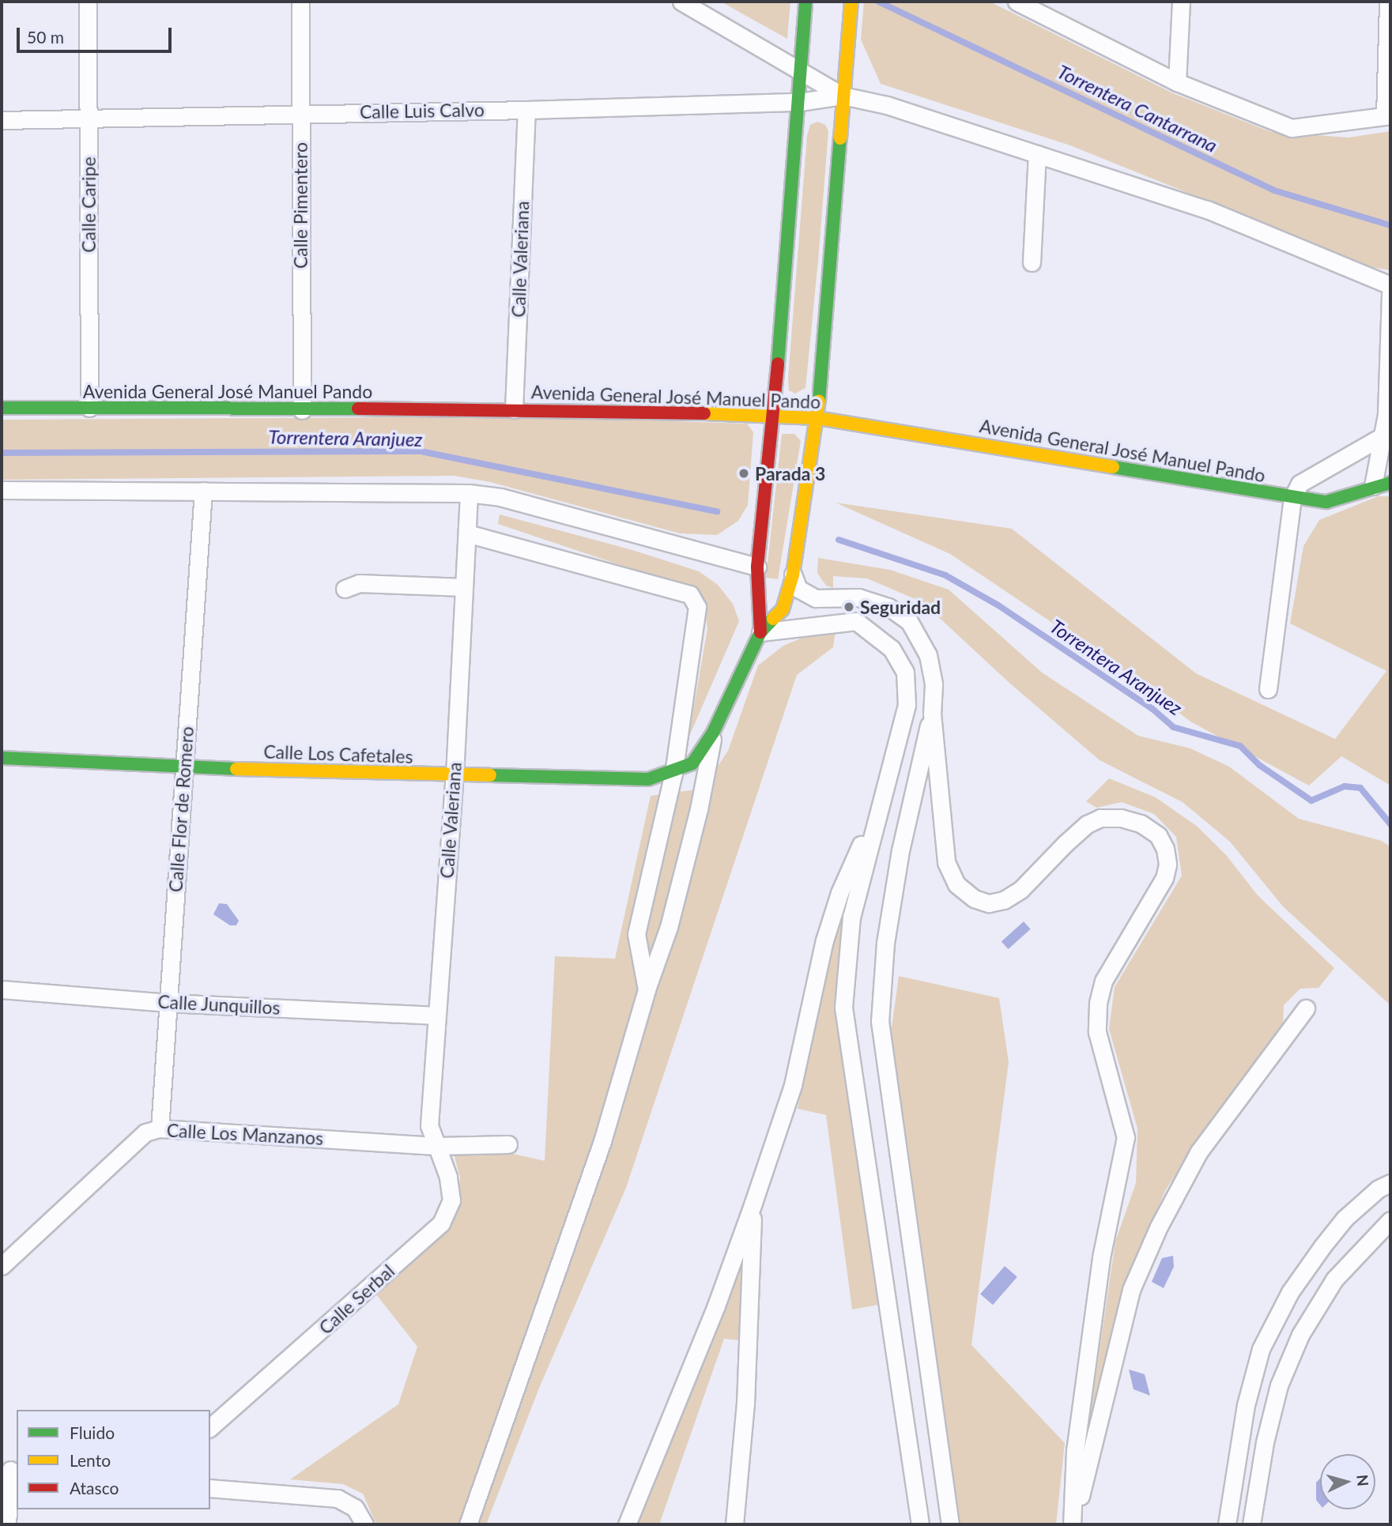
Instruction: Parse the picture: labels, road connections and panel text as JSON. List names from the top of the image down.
{
  "streets": {
    "main road": ["Avenida General José Manuel Pando", "Calle Los Cafetales"],
    "street": [
      "Calle Luis Calvo",
      "Calle Caripe",
      "Calle Pimentero",
      "Calle Valeriana",
      "Calle Flor de Romero",
      "Calle Junquillos",
      "Calle Los Manzanos",
      "Calle Serbal"
    ]
  },
  "crossings": [
    ["Calle Luis Calvo", "Calle Caripe"],
    ["Calle Luis Calvo", "Calle Pimentero"],
    ["Calle Luis Calvo", "Calle Valeriana"],
    ["Calle Caripe", "Avenida General José Manuel Pando"],
    ["Calle Pimentero", "Avenida General José Manuel Pando"],
    ["Calle Valeriana", "Avenida General José Manuel Pando"],
    ["Calle Valeriana", "Calle Los Cafetales"],
    ["Calle Valeriana", "Calle Junquillos"],
    ["Calle Valeriana", "Calle Los Manzanos"],
    ["Calle Valeriana", "Calle Serbal"],
    ["Calle Los Cafetales", "Calle Flor de Romero"],
    ["Calle Flor de Romero", "Calle Junquillos"],
    ["Calle Flor de Romero", "Calle Los Manzanos"],
    ["Calle Los Manzanos", "Calle Serbal"]
  ],
  "water": ["Torrentera Cantarrana", "Torrentera Aranjuez"],
  "places": ["Parada 3", "Seguridad"],
  "legend": ["Fluido", "Lento", "Atasco"],
  "scale_bar": "50 m",
  "north": "right"
}
